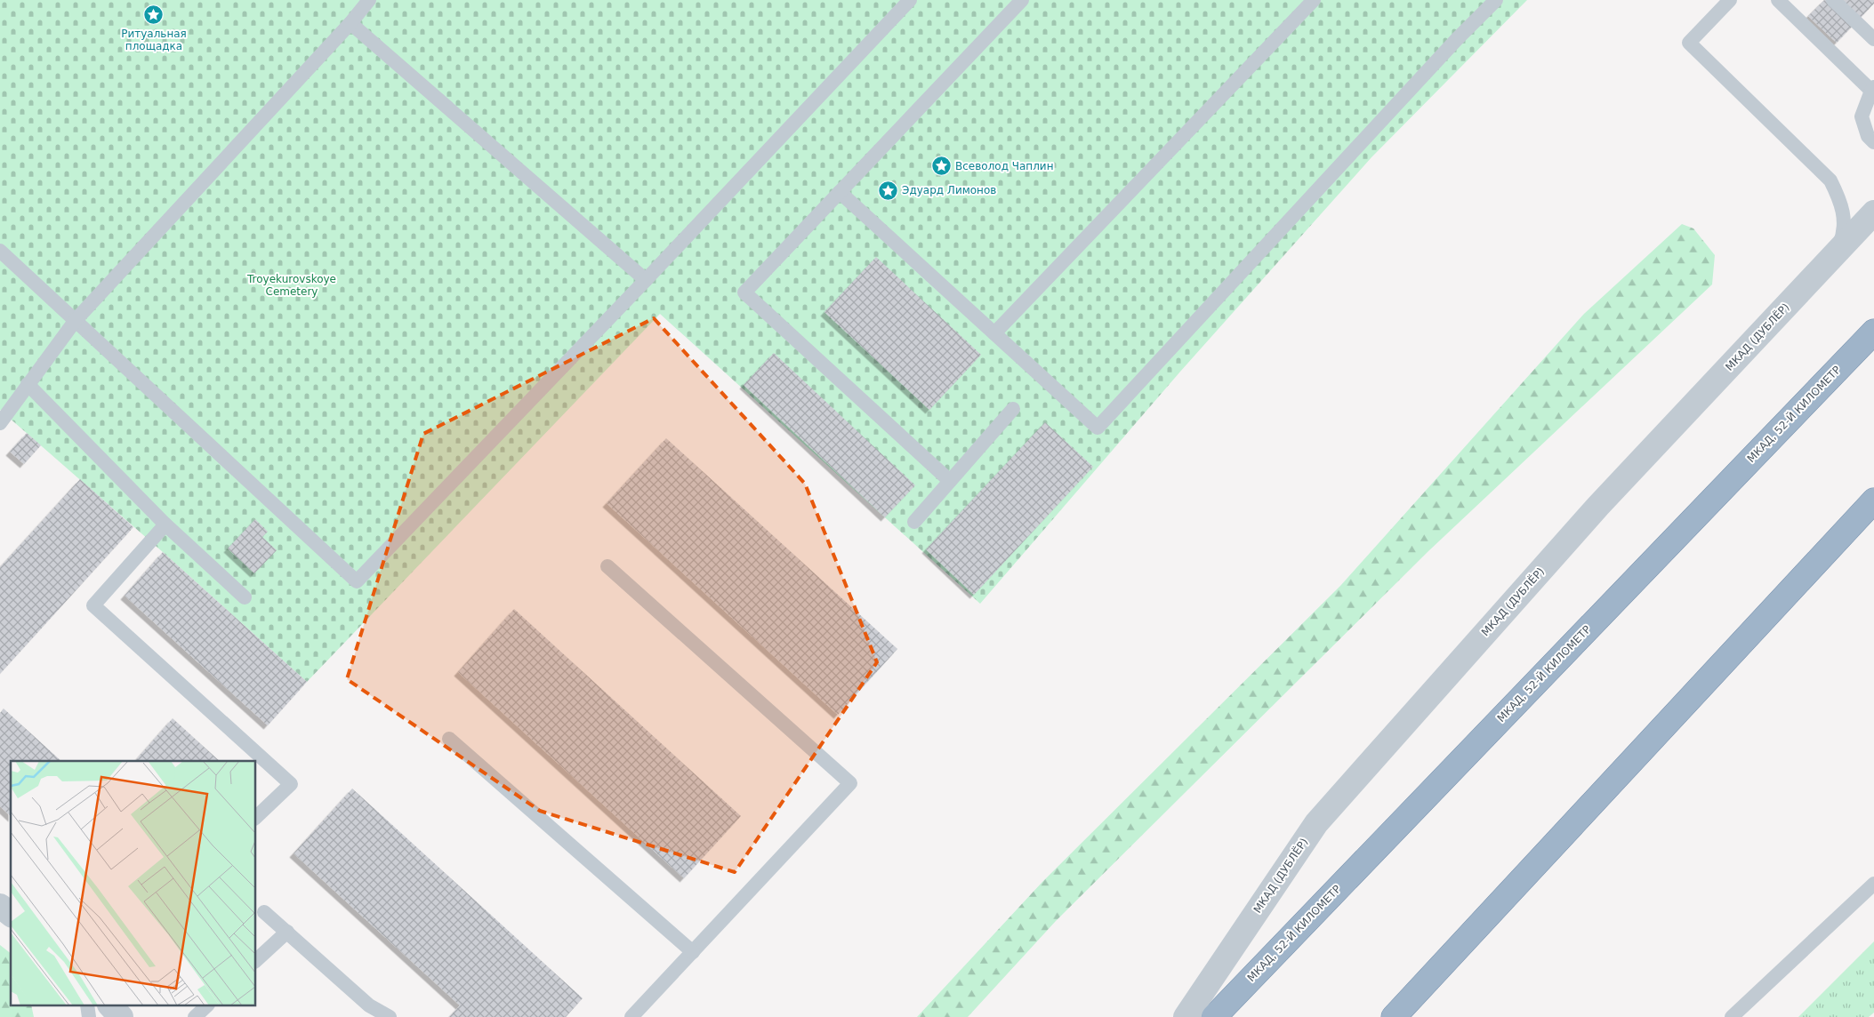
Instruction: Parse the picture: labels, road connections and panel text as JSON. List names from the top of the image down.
{
  "streets": {
    "highway": ["МКАД, 52-Й КИЛОМЕТР"],
    "street": ["МКАД (ДУБЛЁР)"]
  },
  "parks": ["Troyekurovskoye Cemetery"],
  "places": {
    "place": ["Ритуальная площадка", "Всеволод Чаплин", "Эдуард Лимонов"]
  }
}
